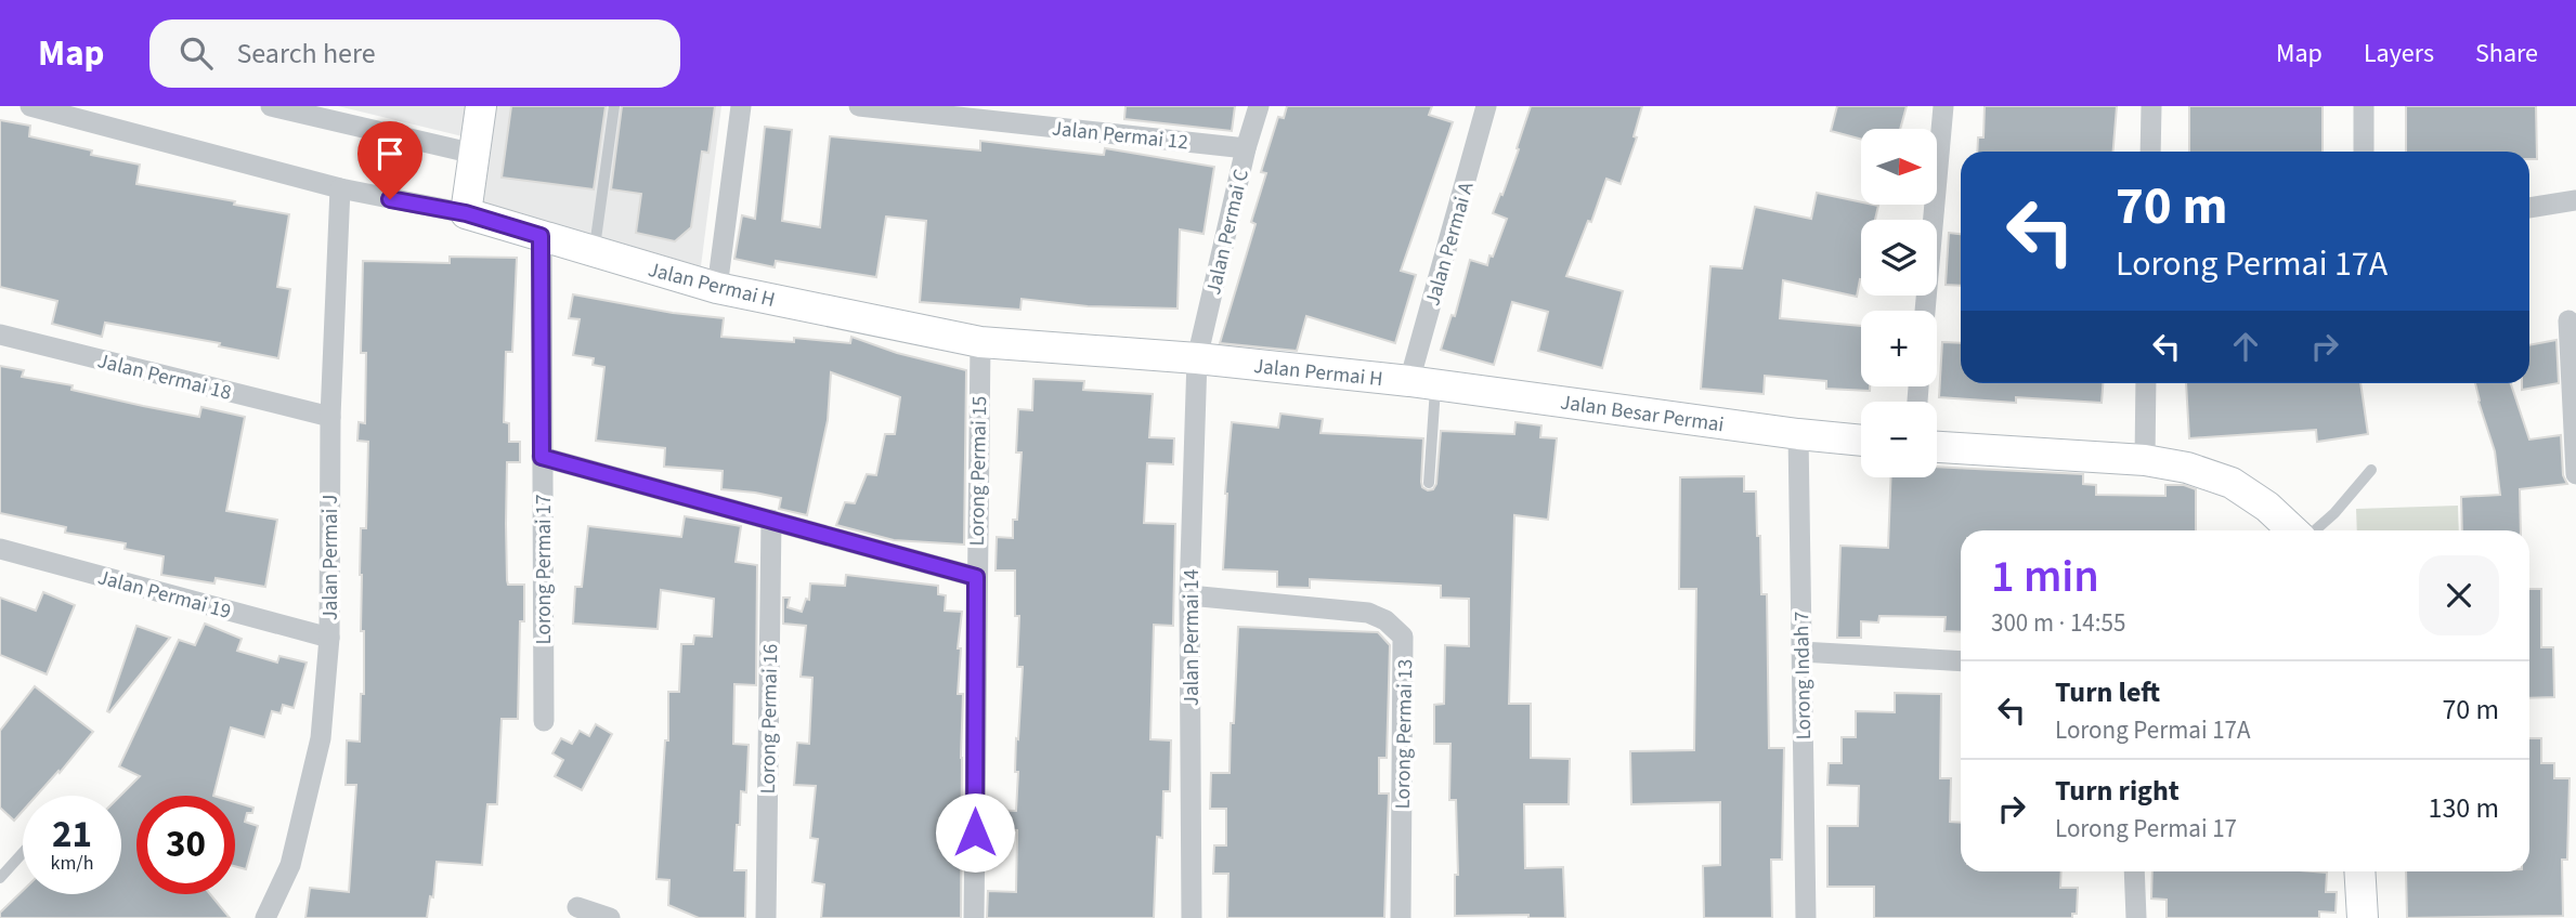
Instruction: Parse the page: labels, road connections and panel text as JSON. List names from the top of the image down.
{
  "streets": {
    "street": [
      "Jalan Permai 12",
      "Jalan Permai C",
      "Jalan Permai A",
      "Jalan Permai H",
      "Jalan Permai 18",
      "Jalan Besar Permai",
      "Lorong Permai 15",
      "Jalan Permai J",
      "Lorong Permai 17",
      "Jalan Permai 19",
      "Jalan Permai 14",
      "Lorong Indah 7",
      "Lorong Permai 16",
      "Lorong Permai 13"
    ]
  },
  "crossings": [
    ["Jalan Permai 12", "Jalan Permai C"],
    ["Jalan Permai C", "Jalan Permai H"],
    ["Jalan Permai C", "Jalan Permai 14"],
    ["Jalan Permai A", "Jalan Permai H"],
    ["Jalan Permai A", "Jalan Besar Permai"],
    ["Jalan Permai H", "Jalan Besar Permai"],
    ["Jalan Permai H", "Lorong Permai 15"],
    ["Jalan Permai H", "Jalan Permai J"],
    ["Jalan Permai H", "Lorong Permai 17"],
    ["Jalan Permai H", "Jalan Permai 14"],
    ["Jalan Permai 18", "Jalan Permai J"],
    ["Jalan Besar Permai", "Lorong Indah 7"],
    ["Jalan Permai J", "Jalan Permai 19"],
    ["Jalan Permai 14", "Lorong Permai 13"]
  ],
  "north": "right",
  "page": {
    "header": "Map",
    "search": "Search here",
    "nav": ["Map", "Layers", "Share"],
    "map_buttons": ["+", "−"],
    "turn": ["70 m", "Lorong Permai 17A"],
    "heading": ["1 min", "300 m · 14:55"],
    "list": [
      {
        "name": "Turn left",
        "note": "Lorong Permai 17A",
        "value": "70 m"
      },
      {
        "name": "Turn right",
        "note": "Lorong Permai 17",
        "value": "130 m"
      }
    ],
    "speed": "21 km/h",
    "limit": "30"
  }
}
